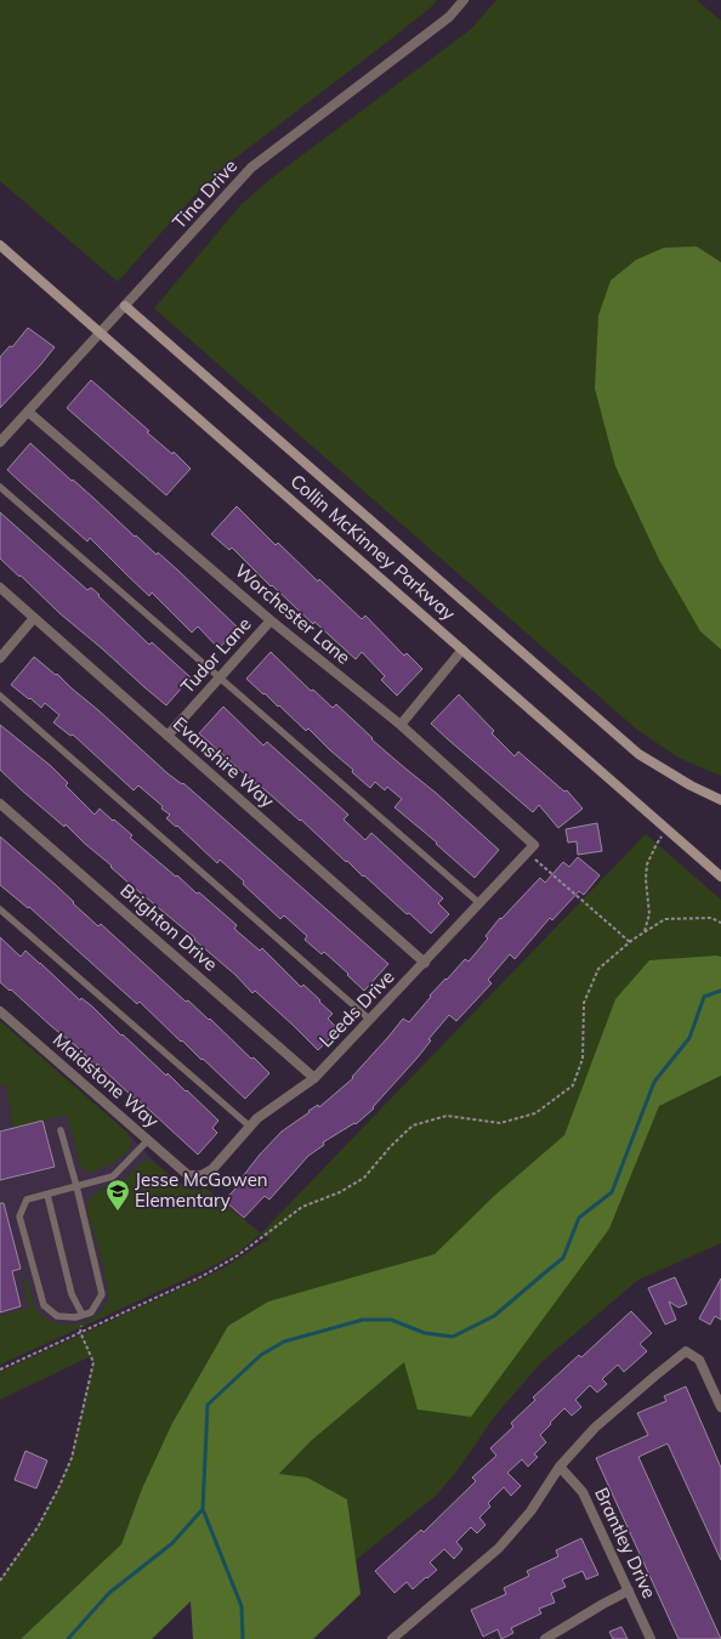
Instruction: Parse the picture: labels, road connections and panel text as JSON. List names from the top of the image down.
{
  "streets": {
    "street": [
      "Tina Drive",
      "Collin McKinney Parkway",
      "Worchester Lane",
      "Tudor Lane",
      "Evanshire Way",
      "Brighton Drive",
      "Leeds Drive",
      "Maidstone Way",
      "Brantley Drive"
    ]
  },
  "crossings": [
    ["Tina Drive", "Collin McKinney Parkway"],
    ["Tina Drive", "Worchester Lane"],
    ["Worchester Lane", "Tudor Lane"],
    ["Worchester Lane", "Leeds Drive"],
    ["Tudor Lane", "Evanshire Way"],
    ["Evanshire Way", "Leeds Drive"],
    ["Brighton Drive", "Leeds Drive"],
    ["Leeds Drive", "Maidstone Way"]
  ],
  "places": {
    "school or university": ["Jesse McGowen Elementary"]
  }
}
